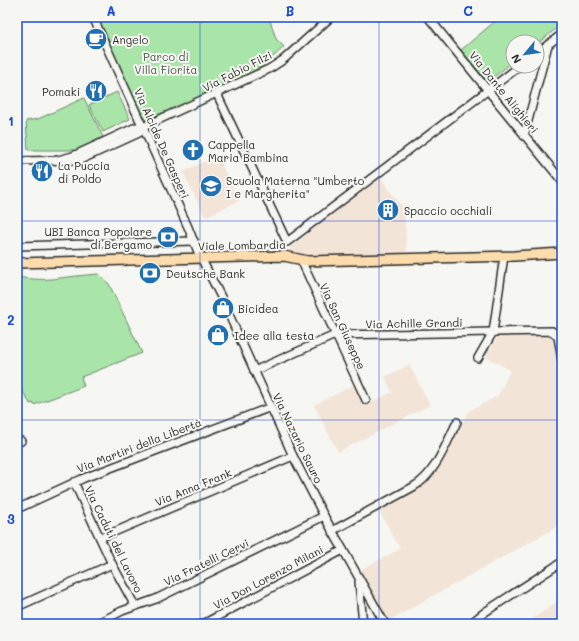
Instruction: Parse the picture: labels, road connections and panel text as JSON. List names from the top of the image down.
{
  "streets": {
    "main road": ["Viale Lombardia"],
    "street": [
      "Via Fabio Filzi",
      "Via Dante Alighieri",
      "Via Alcide De Gasperi",
      "Via Achille Grandi",
      "Via San Giuseppe",
      "Via Nazario Sauro",
      "Via Martiri della Libertà",
      "Via Anna Frank",
      "Via Caduti del Lavoro",
      "Via Fratelli Cervi",
      "Via Don Lorenzo Milani"
    ]
  },
  "crossings": [
    ["Via Fabio Filzi", "Via Alcide De Gasperi"],
    ["Via Alcide De Gasperi", "Viale Lombardia"],
    ["Via Alcide De Gasperi", "Via Nazario Sauro"],
    ["Viale Lombardia", "Via San Giuseppe"],
    ["Viale Lombardia", "Via Nazario Sauro"],
    ["Via Achille Grandi", "Via San Giuseppe"],
    ["Via Nazario Sauro", "Via Martiri della Libertà"],
    ["Via Nazario Sauro", "Via Anna Frank"],
    ["Via Nazario Sauro", "Via Fratelli Cervi"],
    ["Via Nazario Sauro", "Via Don Lorenzo Milani"],
    ["Via Martiri della Libertà", "Via Caduti del Lavoro"],
    ["Via Anna Frank", "Via Caduti del Lavoro"],
    ["Via Caduti del Lavoro", "Via Fratelli Cervi"]
  ],
  "parks": ["Parco di Villa Fiorita"],
  "places": {
    "cafe": ["Angelo"],
    "restaurant": ["Pomaki", "La Puccia di Poldo"],
    "church": ["Cappella Maria Bambina"],
    "school or university": ["Scuola Materna \"Umberto I e Margherita\""],
    "building": ["Spaccio occhiali"],
    "bank": ["UBI Banca Popolare di Bergamo", "Deutsche Bank"],
    "shop": ["Bicidea", "Idee alla testa"]
  },
  "north": "bottom left",
  "grid": {
    "columns": ["A", "B", "C"],
    "rows": ["1", "2", "3"]
  }
}
